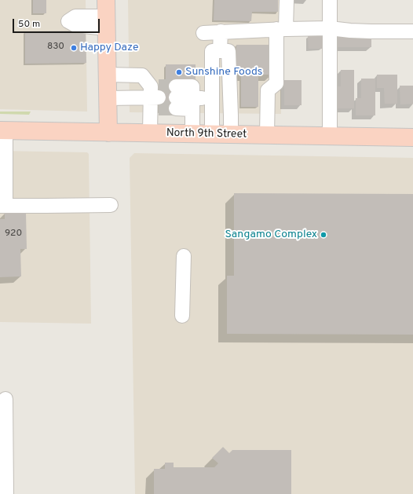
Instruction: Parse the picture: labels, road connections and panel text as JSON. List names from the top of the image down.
{
  "streets": {
    "main road": ["North 9th Street"]
  },
  "places": ["Happy Daze", "Sunshine Foods", "Sangamo Complex"],
  "house_numbers": ["830", "920"],
  "scale_bar": "50 m"
}
